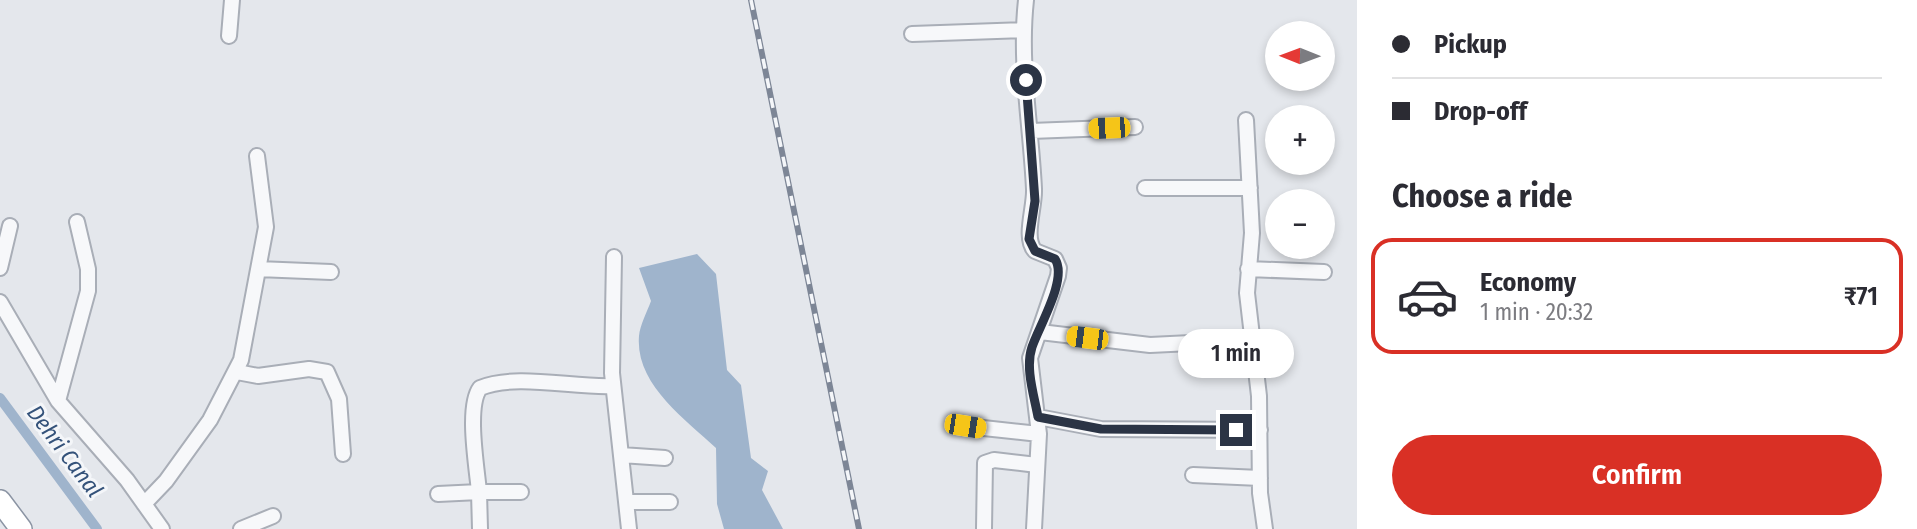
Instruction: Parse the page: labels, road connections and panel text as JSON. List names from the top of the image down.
{
  "water": ["Dehri Canal"],
  "north": "left",
  "page": {
    "banner": ["Pickup", "Drop-off"],
    "map_buttons": ["+", "−"],
    "heading": "Choose a ride",
    "list": [
      {
        "name": "Economy",
        "note": "1 min · 20:32",
        "value": "₹71"
      }
    ],
    "bubble": "1 min",
    "buttons": "Confirm"
  }
}
